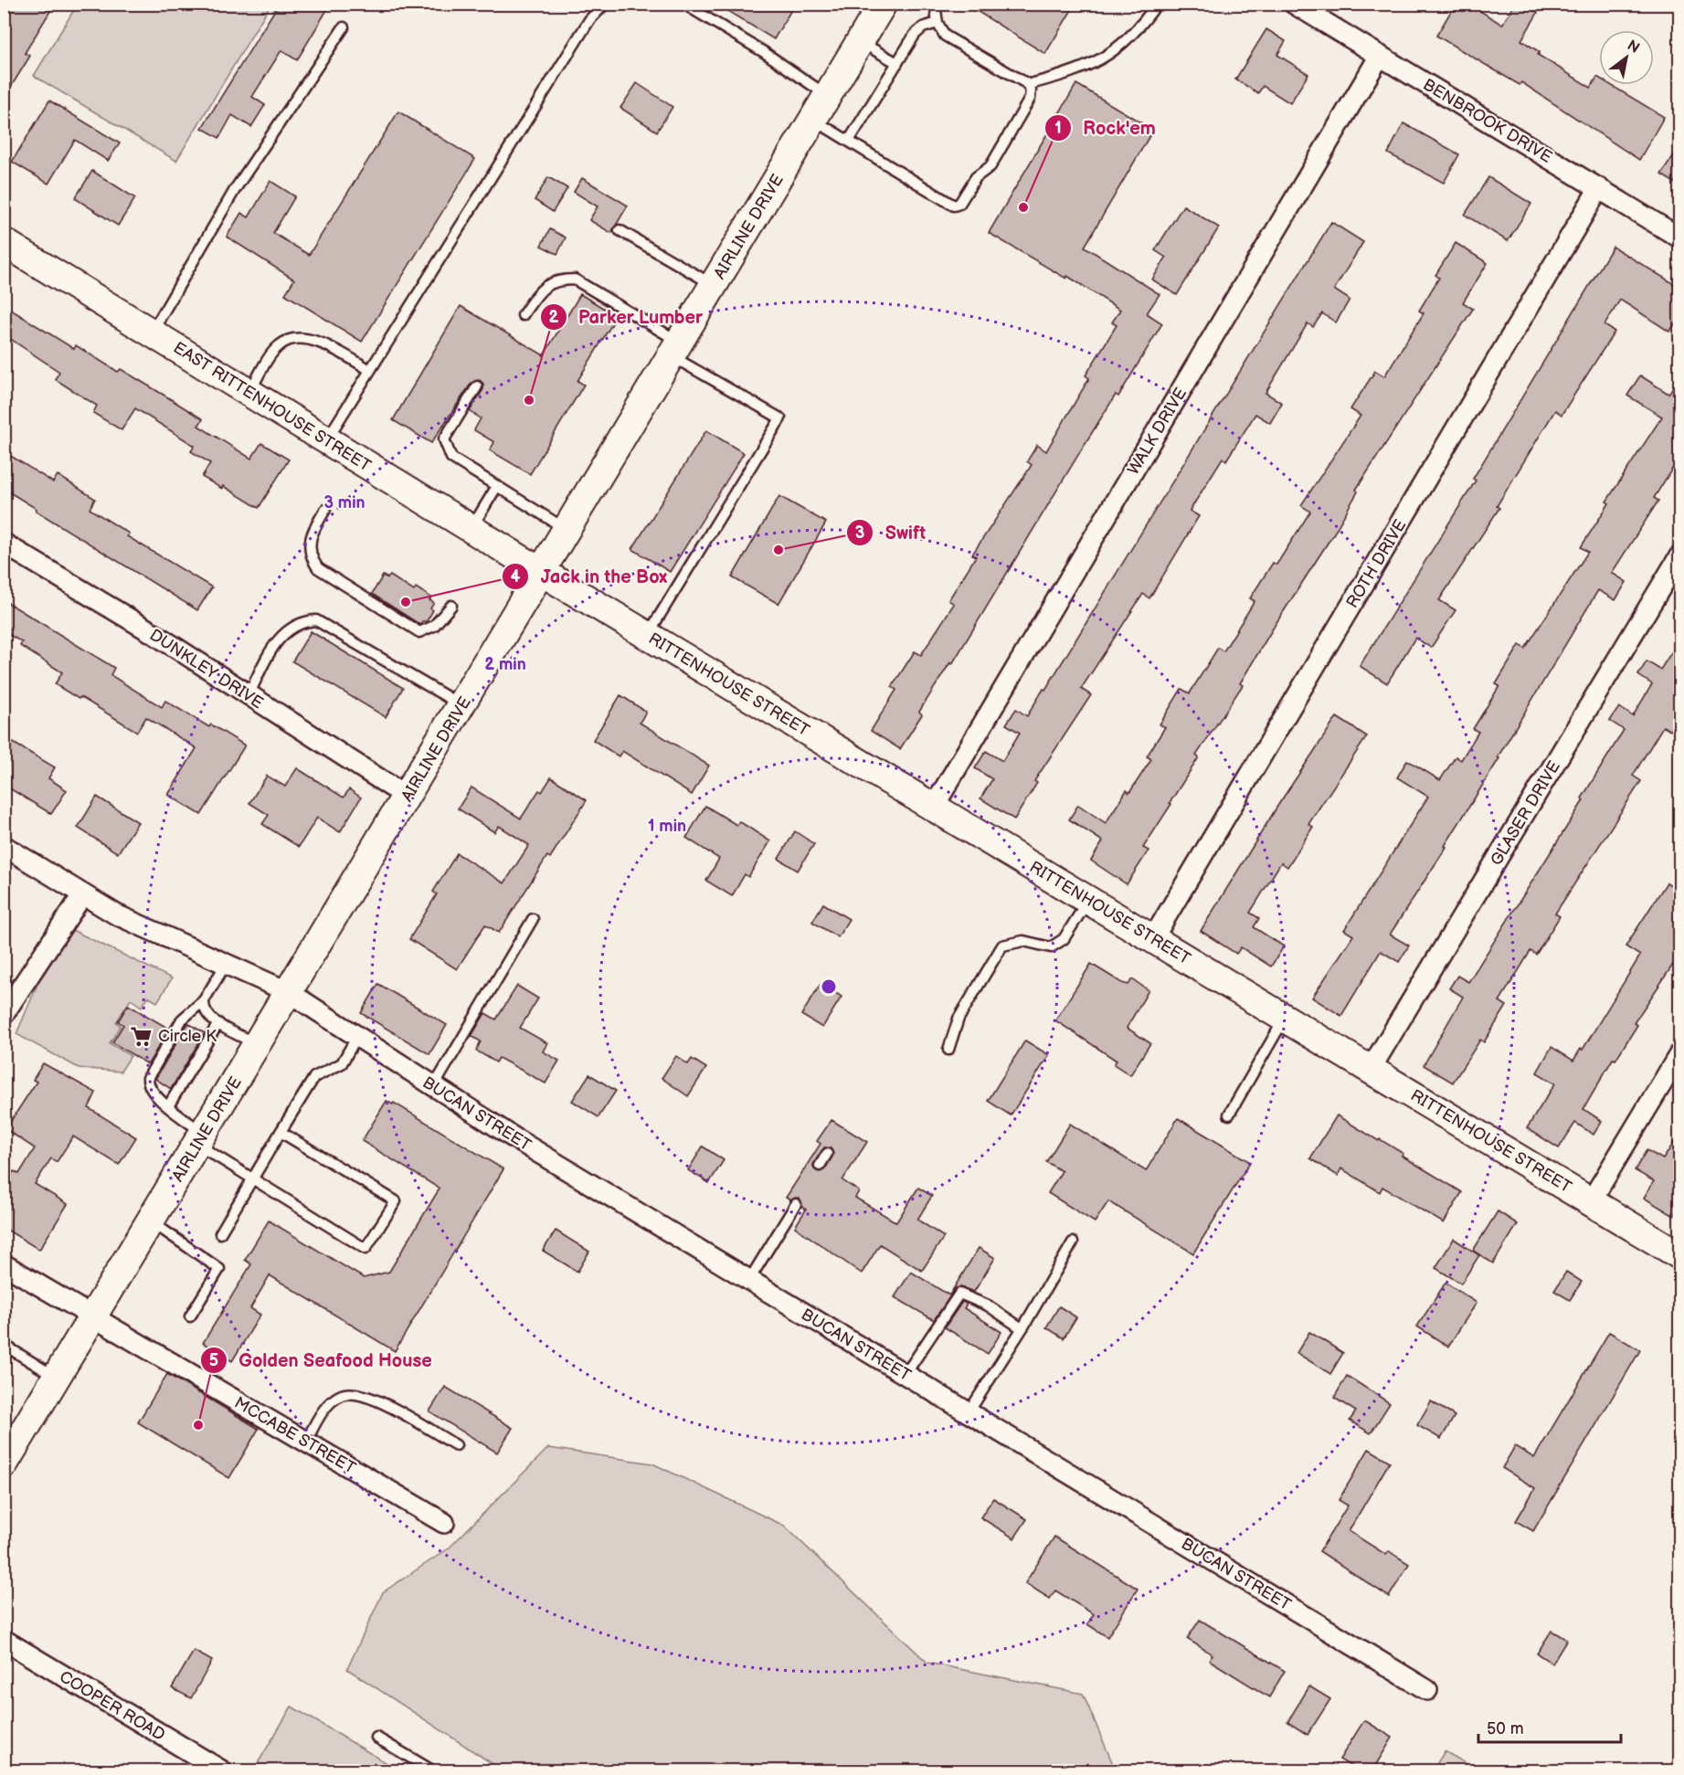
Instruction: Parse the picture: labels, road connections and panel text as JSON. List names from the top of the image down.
{
  "streets": {
    "street": [
      "BENBROOK DRIVE",
      "AIRLINE DRIVE",
      "EAST RITTENHOUSE STREET",
      "WALK DRIVE",
      "ROTH DRIVE",
      "DUNKLEY DRIVE",
      "RITTENHOUSE STREET",
      "GLASER DRIVE",
      "BUCAN STREET",
      "MCCABE STREET",
      "COOPER ROAD"
    ]
  },
  "crossings": [
    ["BENBROOK DRIVE", "WALK DRIVE"],
    ["BENBROOK DRIVE", "ROTH DRIVE"],
    ["AIRLINE DRIVE", "EAST RITTENHOUSE STREET"],
    ["AIRLINE DRIVE", "DUNKLEY DRIVE"],
    ["AIRLINE DRIVE", "RITTENHOUSE STREET"],
    ["AIRLINE DRIVE", "BUCAN STREET"],
    ["AIRLINE DRIVE", "MCCABE STREET"],
    ["EAST RITTENHOUSE STREET", "RITTENHOUSE STREET"],
    ["WALK DRIVE", "RITTENHOUSE STREET"],
    ["ROTH DRIVE", "RITTENHOUSE STREET"],
    ["RITTENHOUSE STREET", "GLASER DRIVE"]
  ],
  "places": {
    "other": [
      "Rock'em",
      "Parker Lumber",
      "Swift",
      "Jack in the Box",
      "Golden Seafood House"
    ],
    "supermarket": ["Circle K"]
  },
  "scale_bar": "50 m",
  "north": "top right",
  "rings": ["3 min", "2 min", "1 min"]
}
